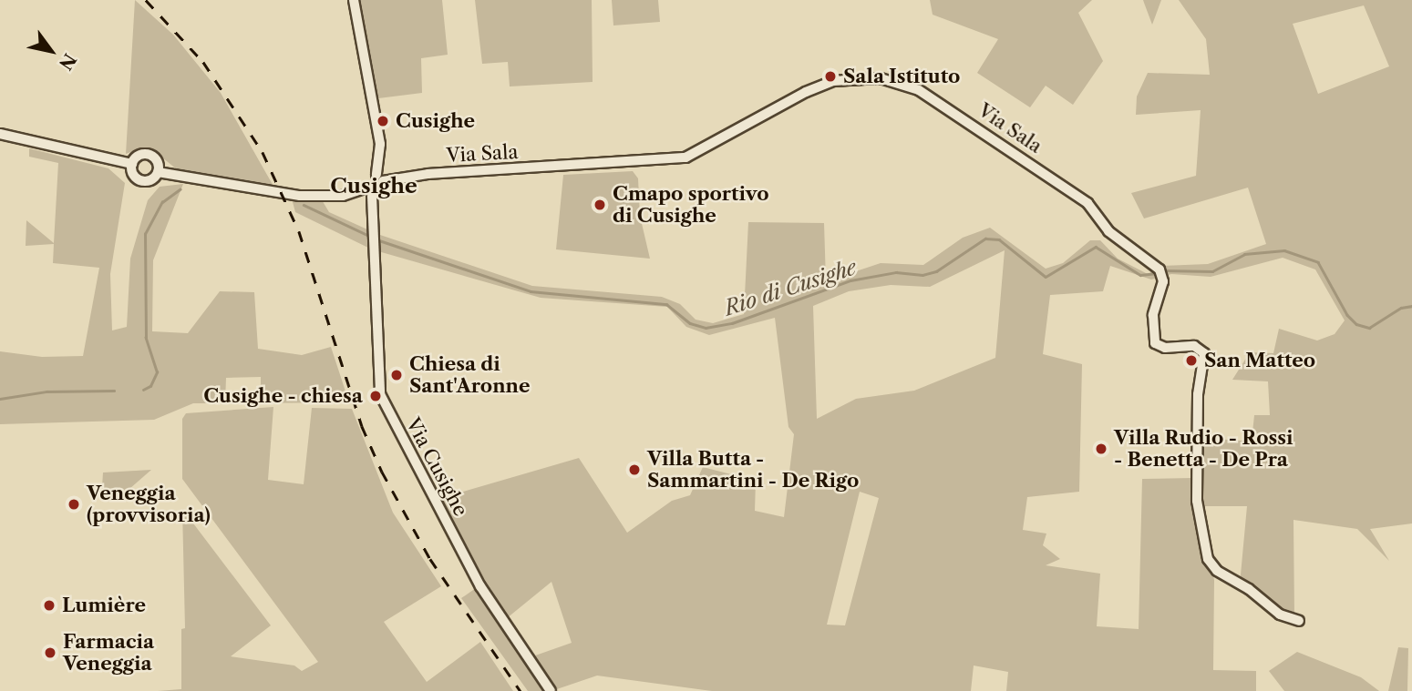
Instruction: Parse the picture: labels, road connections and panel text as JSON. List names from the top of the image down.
{
  "streets": {
    "street": ["Via Sala", "Via Cusighe"]
  },
  "districts": ["Cusighe"],
  "water": ["Rio di Cusighe"],
  "places": [
    "Sala Istituto",
    "Cusighe",
    "Cmapo sportivo di Cusighe",
    "San Matteo",
    "Chiesa di Sant'Aronne",
    "Cusighe - chiesa",
    "Villa Rudio - Rossi - Benetta - De Pra",
    "Villa Butta - Sammartini - De Rigo",
    "Veneggia (provvisoria)",
    "Lumière",
    "Farmacia Veneggia"
  ],
  "north": "bottom right"
}
